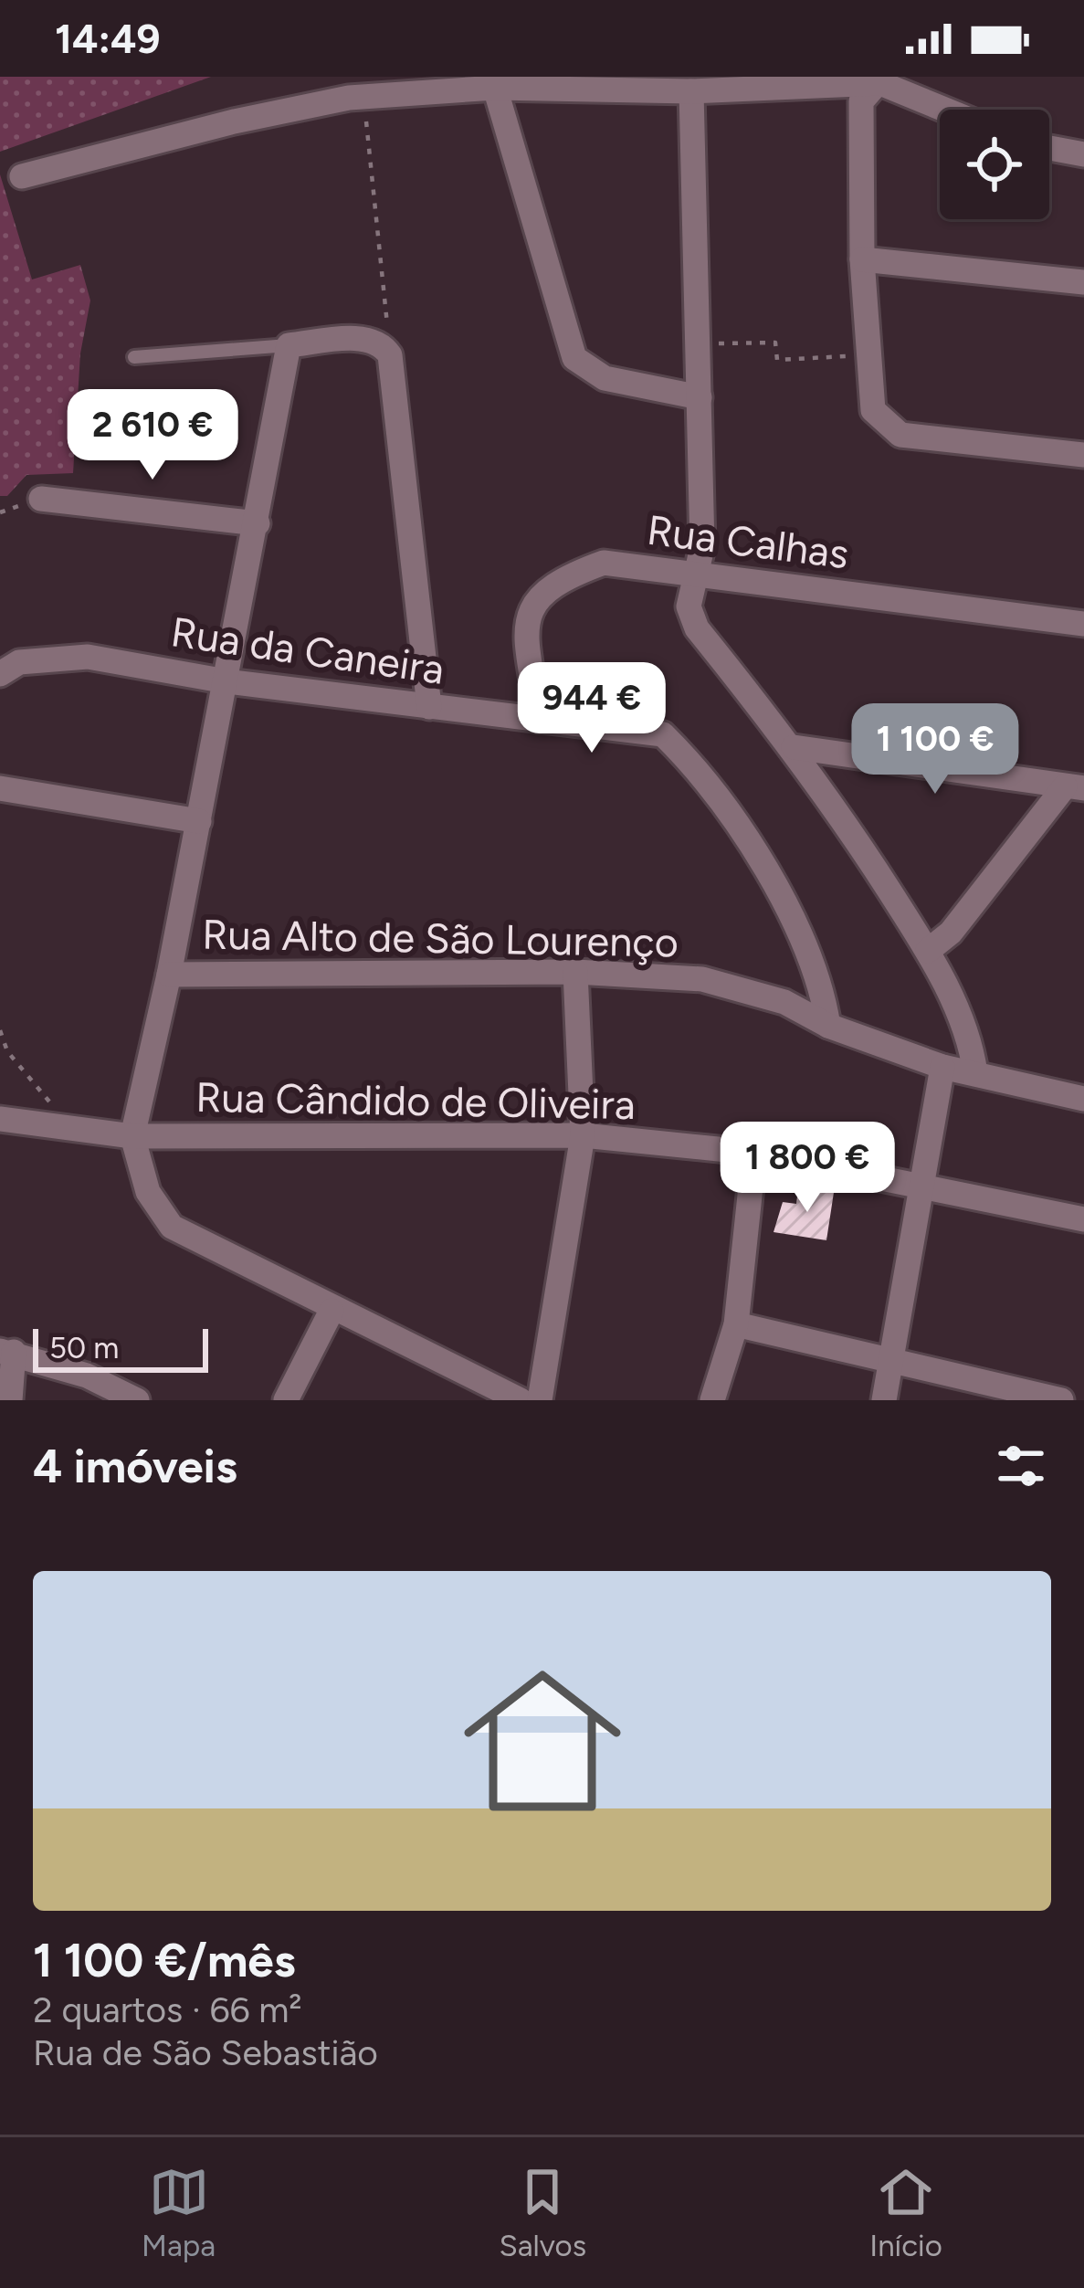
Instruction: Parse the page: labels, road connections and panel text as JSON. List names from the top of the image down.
{
  "streets": {
    "street": [
      "Rua Calhas",
      "Rua da Caneira",
      "Rua Alto de São Lourenço",
      "Rua Cândido de Oliveira"
    ]
  },
  "crossings": [
    ["Rua Calhas", "Rua da Caneira"],
    ["Rua da Caneira", "Rua Alto de São Lourenço"]
  ],
  "scale_bar": "50 m",
  "page": {
    "status": "14:49",
    "price": [
      "2 610 €",
      "944 €",
      "1 100 €",
      "1 800 €"
    ],
    "scale": "50 m",
    "heading": "4 imóveis",
    "list": [
      {
        "name": "1 100 €/mês",
        "note": "2 quartos · 66 m² · Rua de São Sebastião"
      }
    ],
    "tabs": ["Mapa", "Salvos", "Início"]
  }
}
